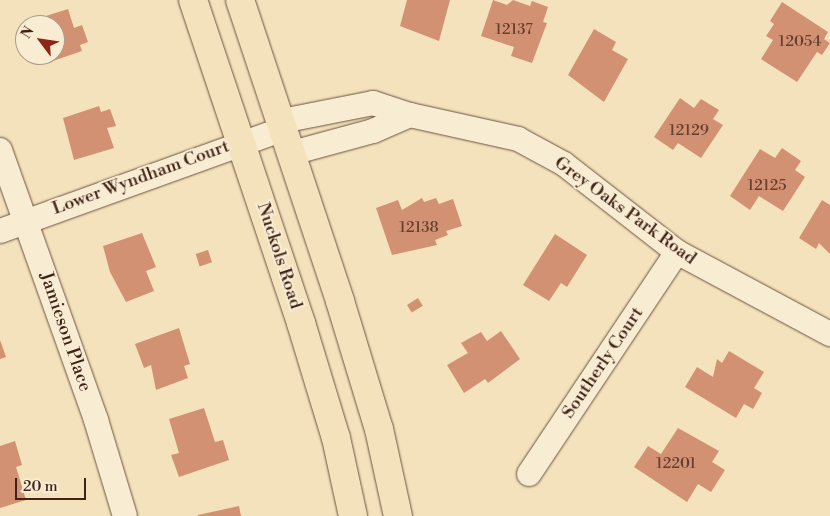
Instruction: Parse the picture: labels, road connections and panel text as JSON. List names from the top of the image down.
{
  "streets": {
    "main road": ["Nuckols Road"],
    "street": [
      "Lower Wyndham Court",
      "Grey Oaks Park Road",
      "Jamieson Place",
      "Southerly Court"
    ]
  },
  "crossings": [
    ["Lower Wyndham Court", "Grey Oaks Park Road"],
    ["Lower Wyndham Court", "Nuckols Road"],
    ["Lower Wyndham Court", "Jamieson Place"],
    ["Grey Oaks Park Road", "Southerly Court"]
  ],
  "house_numbers": [
    "12137",
    "12054",
    "12129",
    "12125",
    "12138",
    "12201"
  ],
  "scale_bar": "20 m",
  "north": "top left"
}
